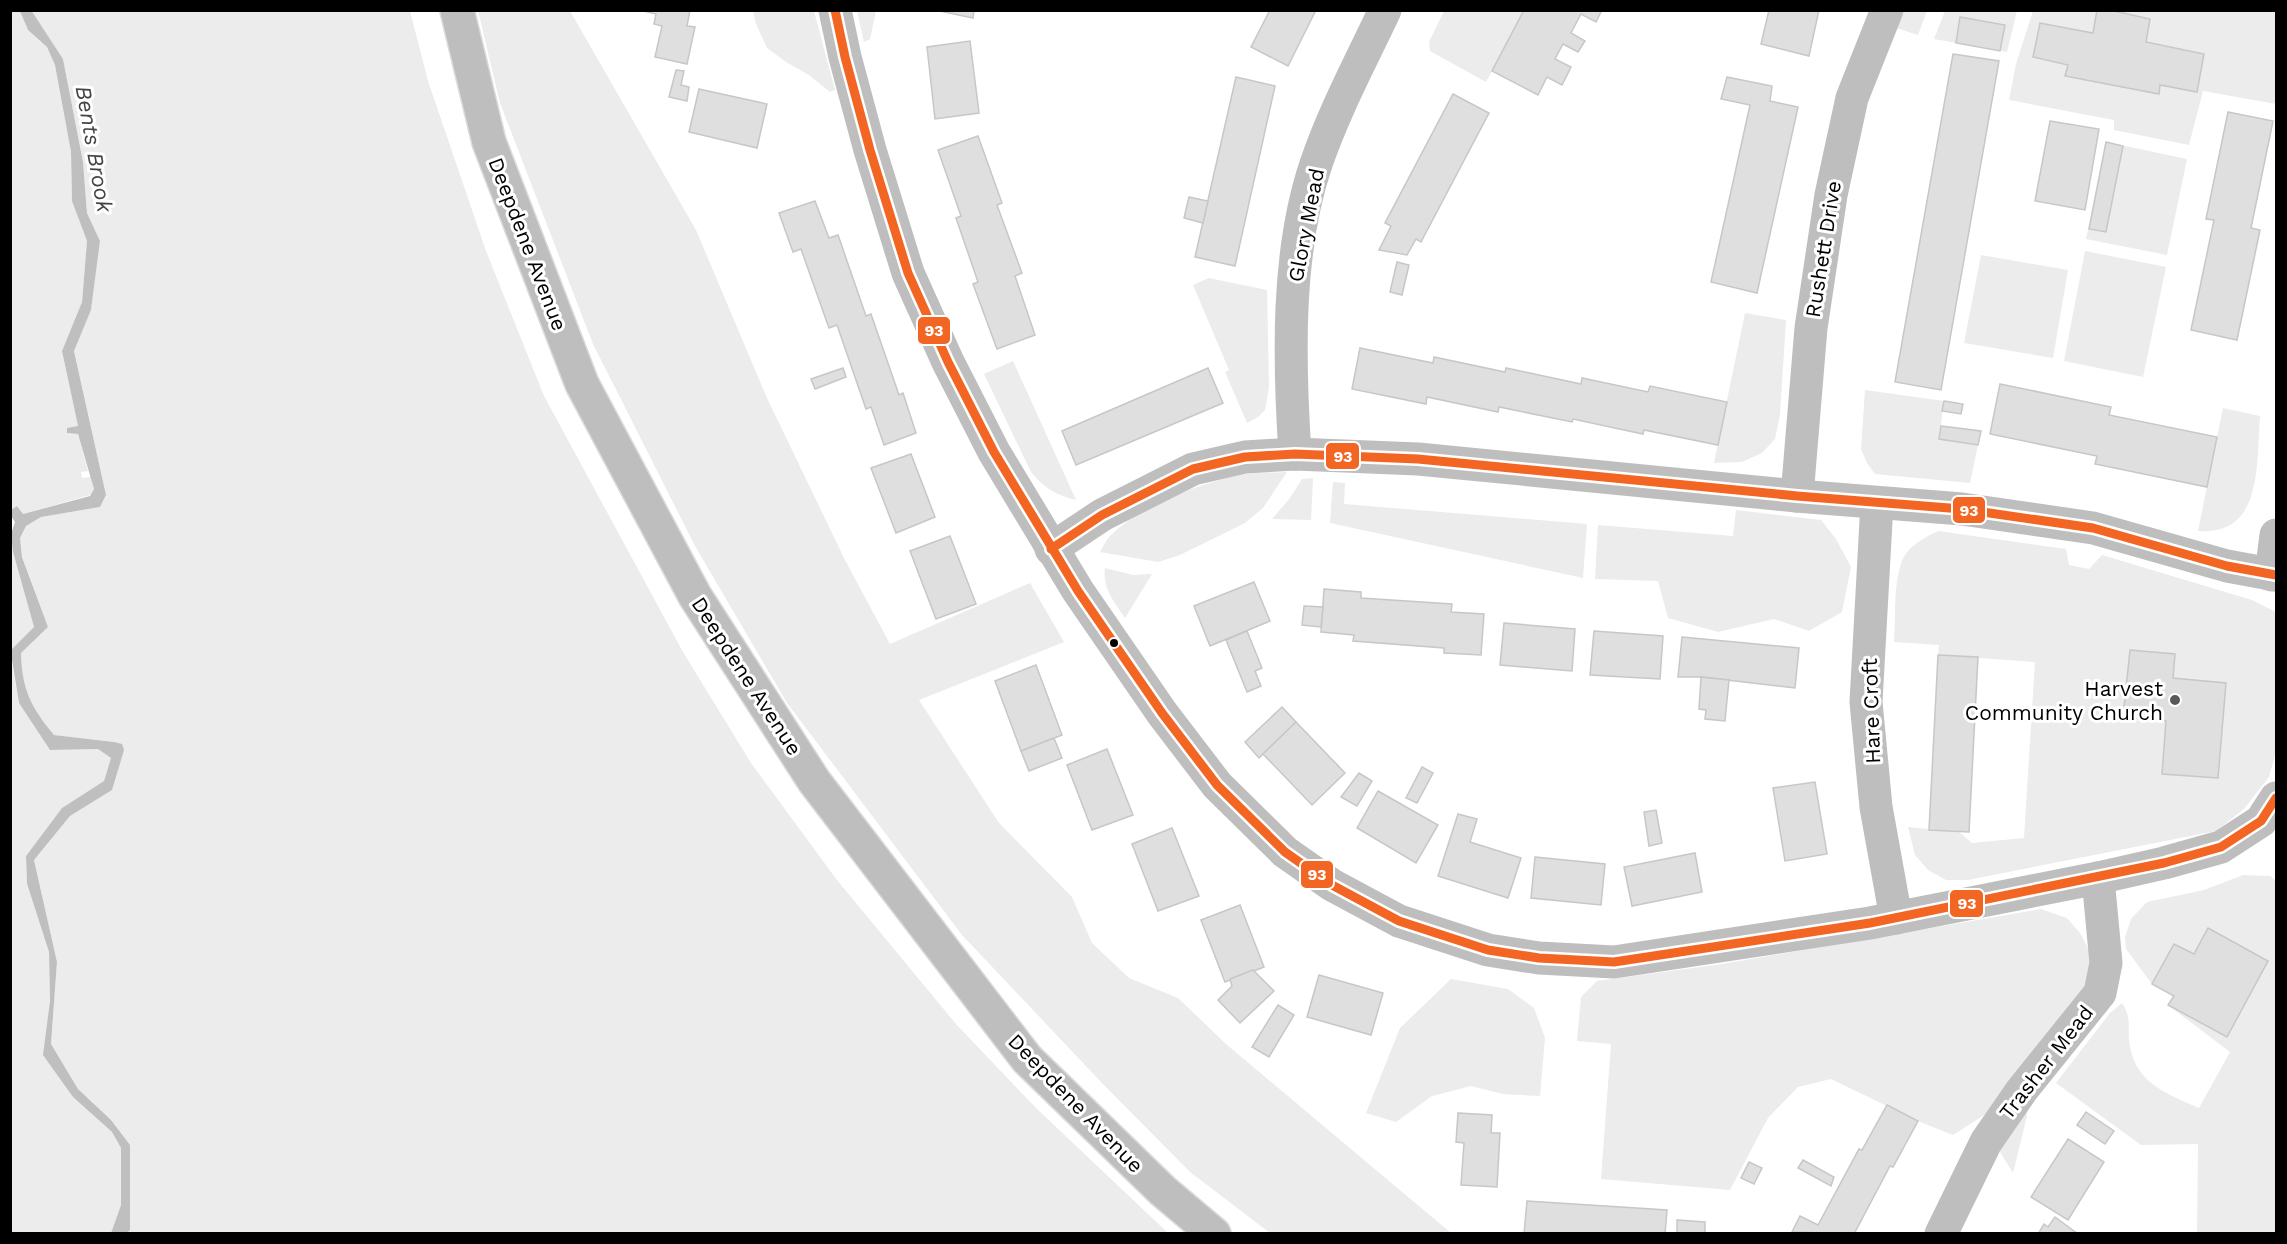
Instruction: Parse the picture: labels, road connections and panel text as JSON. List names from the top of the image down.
{
  "streets": {
    "main road": [
      "Glory Mead",
      "Deepdene Avenue",
      "Rushett Drive",
      "Hare Croft",
      "Trasher Mead"
    ]
  },
  "water": ["Bents Brook"],
  "places": ["Harvest Community Church"],
  "lines": ["transit line 93"]
}
